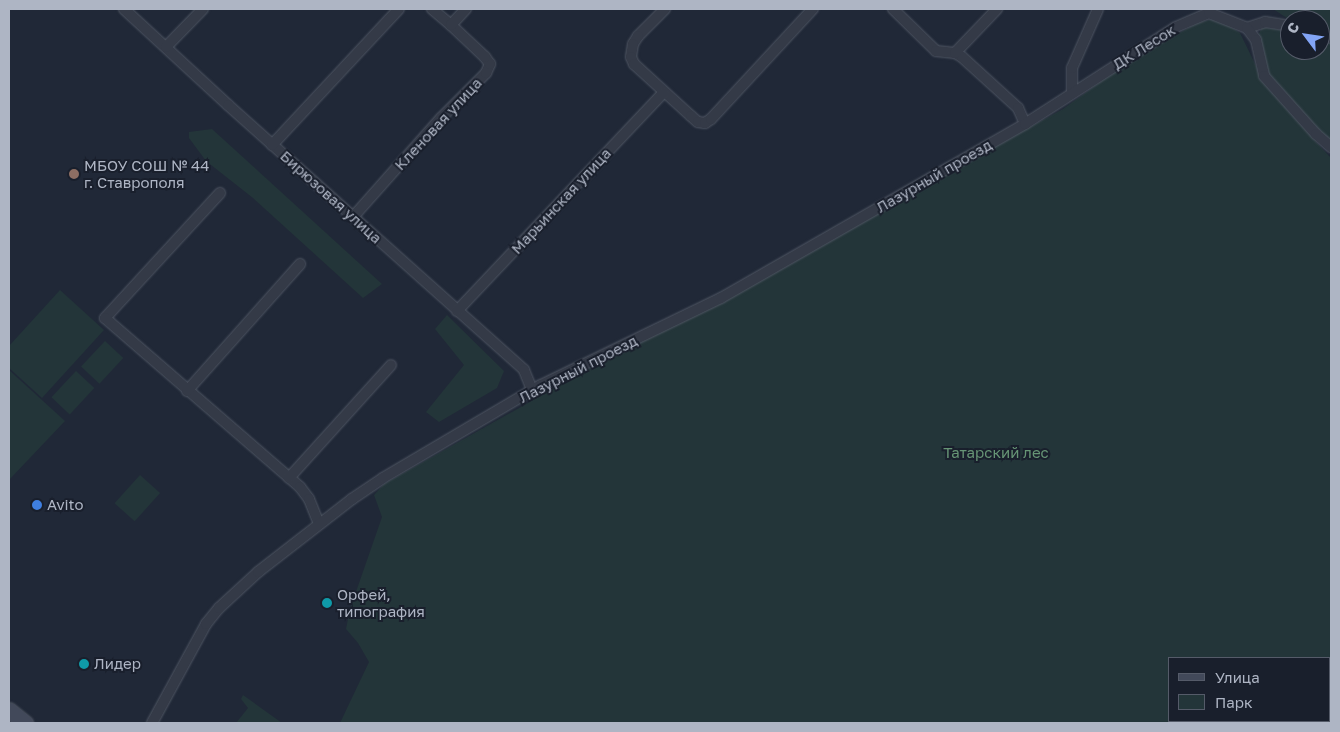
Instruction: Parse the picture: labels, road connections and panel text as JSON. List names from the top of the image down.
{
  "streets": {
    "street": [
      "ДК Лесок",
      "Кленовая улица",
      "Лазурный проезд",
      "Бирюзовая улица",
      "Марьинская улица"
    ]
  },
  "crossings": [
    ["ДК Лесок", "Лазурный проезд"],
    ["Кленовая улица", "Бирюзовая улица"],
    ["Лазурный проезд", "Бирюзовая улица"],
    ["Бирюзовая улица", "Марьинская улица"]
  ],
  "parks": ["Татарский лес"],
  "places": [
    "МБОУ СОШ № 44 г. Ставрополя",
    "Avito",
    "Орфей, типография",
    "Лидер"
  ],
  "legend": ["Улица", "Парк"],
  "north": "top left"
}
